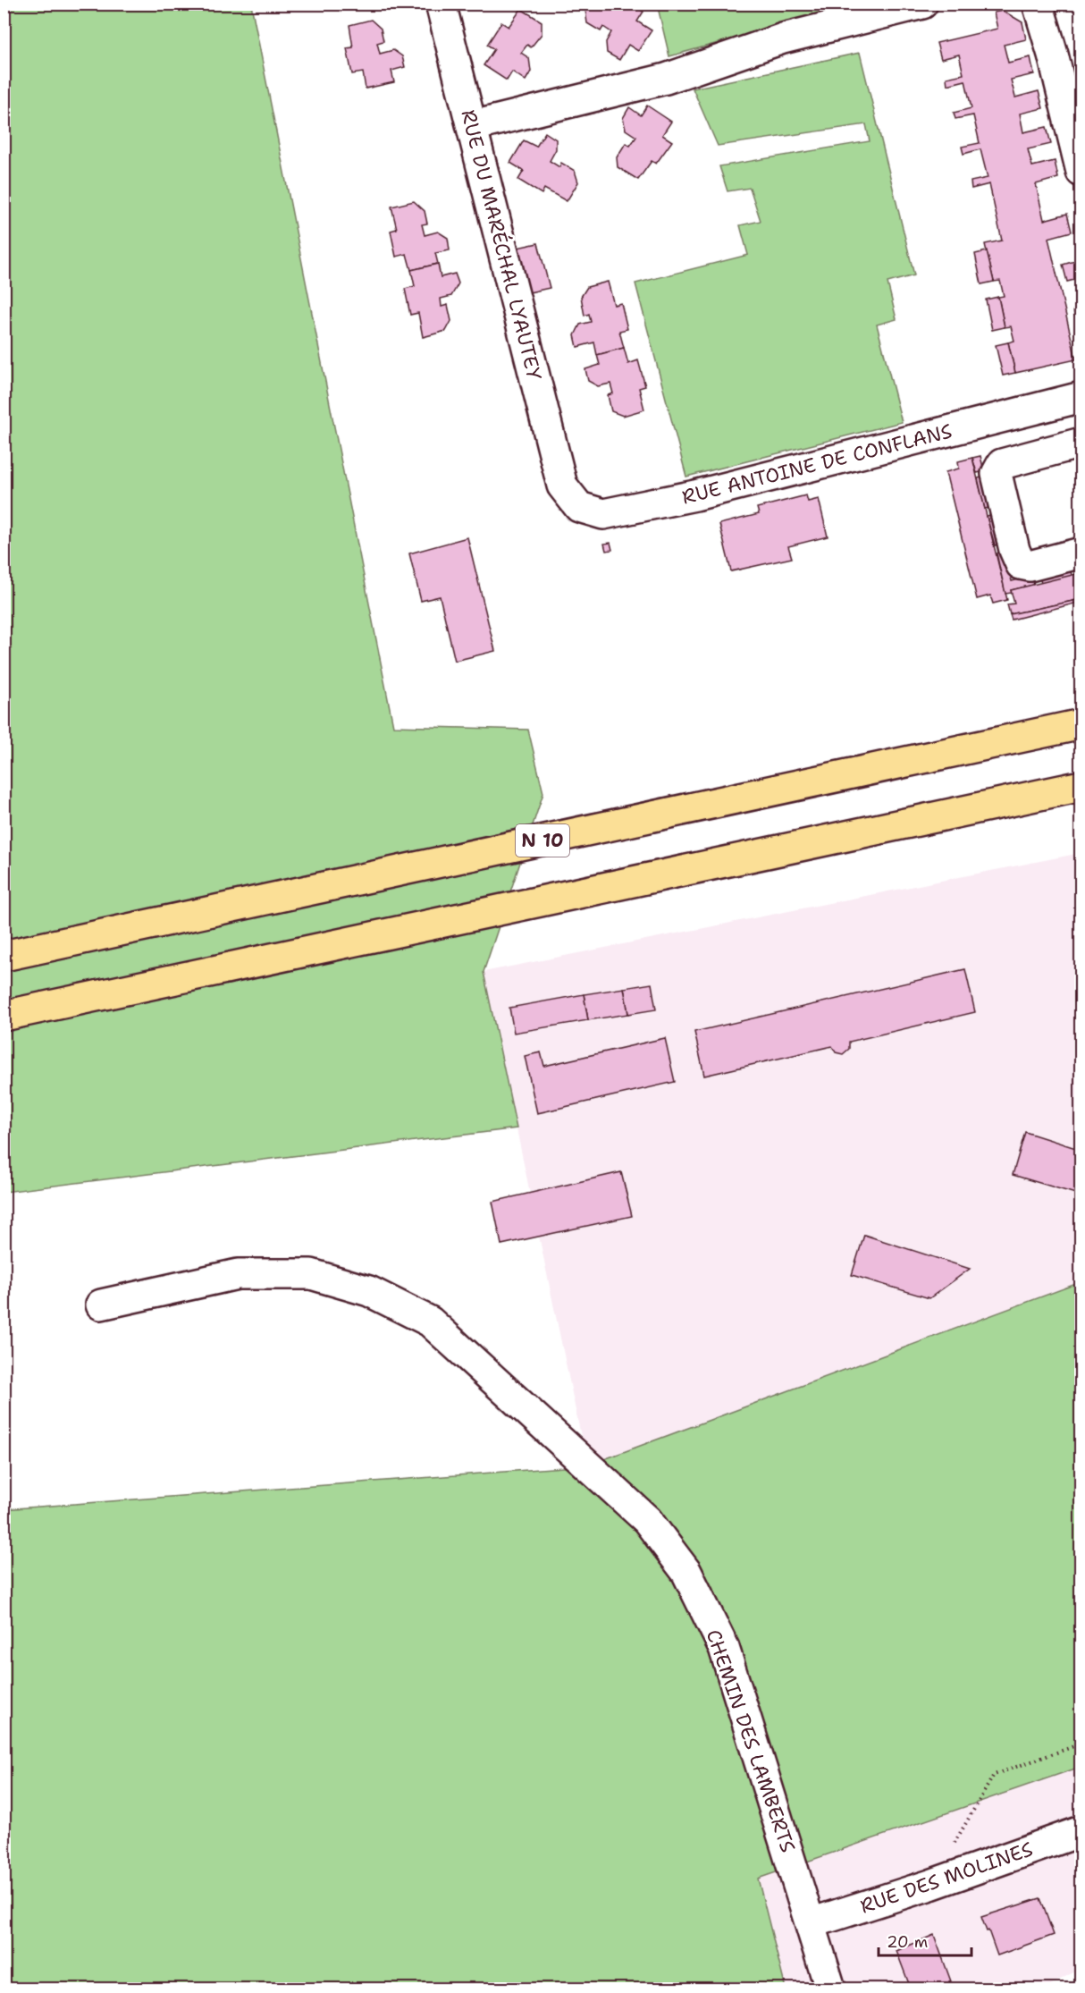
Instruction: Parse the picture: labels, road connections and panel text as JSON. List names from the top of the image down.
{
  "streets": {
    "highway": ["N 10"],
    "street": [
      "RUE DU MARÉCHAL LYAUTEY",
      "RUE ANTOINE DE CONFLANS",
      "CHEMIN DES LAMBERTS",
      "RUE DES MOLINES"
    ]
  },
  "crossings": [
    ["RUE DU MARÉCHAL LYAUTEY", "RUE ANTOINE DE CONFLANS"],
    ["CHEMIN DES LAMBERTS", "RUE DES MOLINES"]
  ],
  "scale_bar": "20 m"
}
